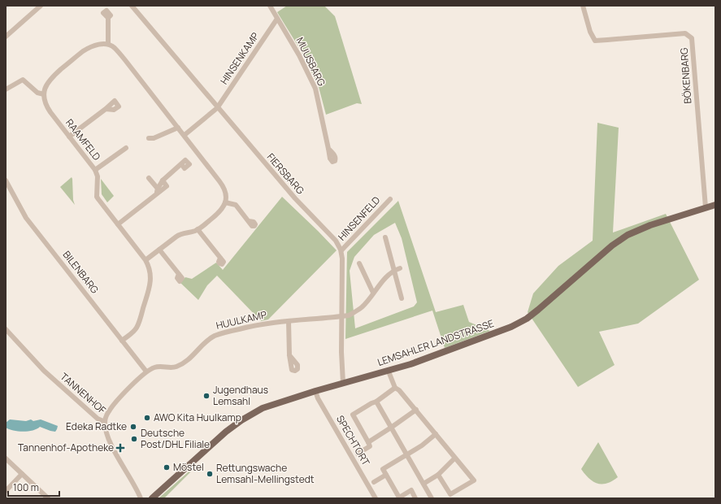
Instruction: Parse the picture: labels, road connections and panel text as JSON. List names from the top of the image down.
{
  "streets": {
    "main road": ["LEMSAHLER LANDSTRASSE"],
    "street": [
      "HINSENKAMP",
      "MUUSBARG",
      "BÖKENBARG",
      "RAAMFELD",
      "FIERSBARG",
      "HINSENFELD",
      "BILENBARG",
      "HUULKAMP",
      "TANNENHOF",
      "SPECHTORT"
    ]
  },
  "crossings": [
    ["HINSENKAMP", "MUUSBARG"],
    ["HINSENKAMP", "FIERSBARG"],
    ["BÖKENBARG", "LEMSAHLER LANDSTRASSE"],
    ["RAAMFELD", "BILENBARG"],
    ["FIERSBARG", "HINSENFELD"],
    ["BILENBARG", "HUULKAMP"],
    ["HUULKAMP", "TANNENHOF"],
    ["LEMSAHLER LANDSTRASSE", "SPECHTORT"]
  ],
  "places": {
    "other": [
      "Jugendhaus Lemsahl",
      "AWO Kita Huulkamp",
      "Edeka Radtke",
      "Deutsche Post/DHL Filiale",
      "Möstel",
      "Rettungswache Lemsahl-Mellingstedt"
    ],
    "health": ["Tannenhof-Apotheke"]
  },
  "scale_bar": "100 m"
}
